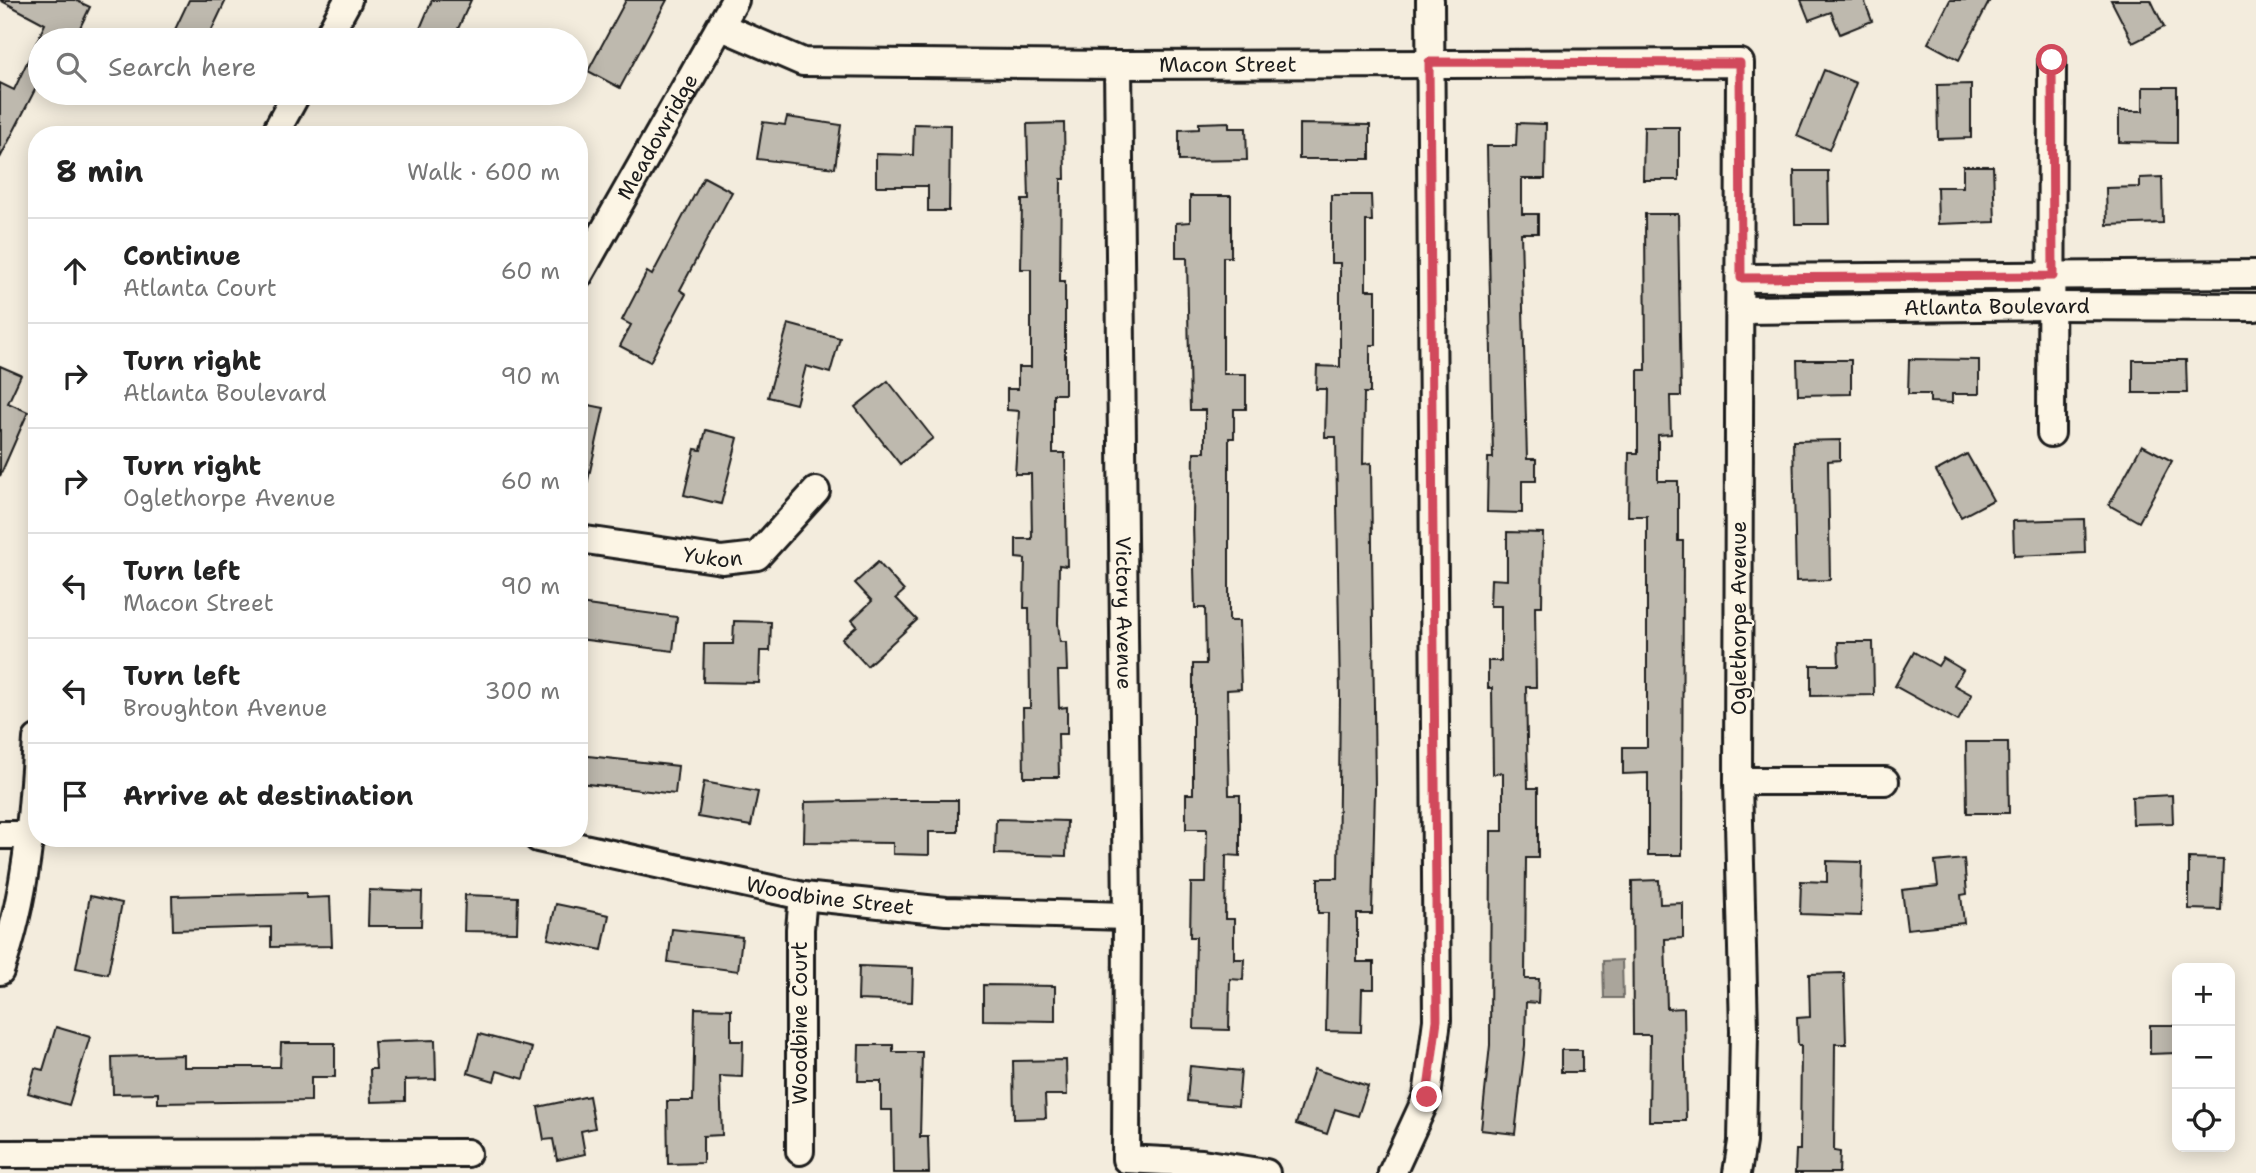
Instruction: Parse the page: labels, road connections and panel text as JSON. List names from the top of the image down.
{
  "streets": {
    "street": [
      "Macon Street",
      "Meadowridge",
      "Atlanta Boulevard",
      "Yukon",
      "Victory Avenue",
      "Oglethorpe Avenue",
      "Woodbine Street",
      "Woodbine Court"
    ]
  },
  "crossings": [
    ["Macon Street", "Meadowridge"],
    ["Macon Street", "Victory Avenue"],
    ["Macon Street", "Oglethorpe Avenue"],
    ["Atlanta Boulevard", "Oglethorpe Avenue"],
    ["Victory Avenue", "Woodbine Street"],
    ["Woodbine Street", "Woodbine Court"]
  ],
  "page": {
    "search": "Search here",
    "heading": ["8 min", "Walk · 600 m"],
    "list": [
      ["Continue", "Atlanta Court", "60 m"],
      ["Turn right", "Atlanta Boulevard", "90 m"],
      ["Turn right", "Oglethorpe Avenue", "60 m"],
      ["Turn left", "Macon Street", "90 m"],
      ["Turn left", "Broughton Avenue", "300 m"],
      "Arrive at destination"
    ],
    "map_buttons": ["+", "−"]
  }
}
